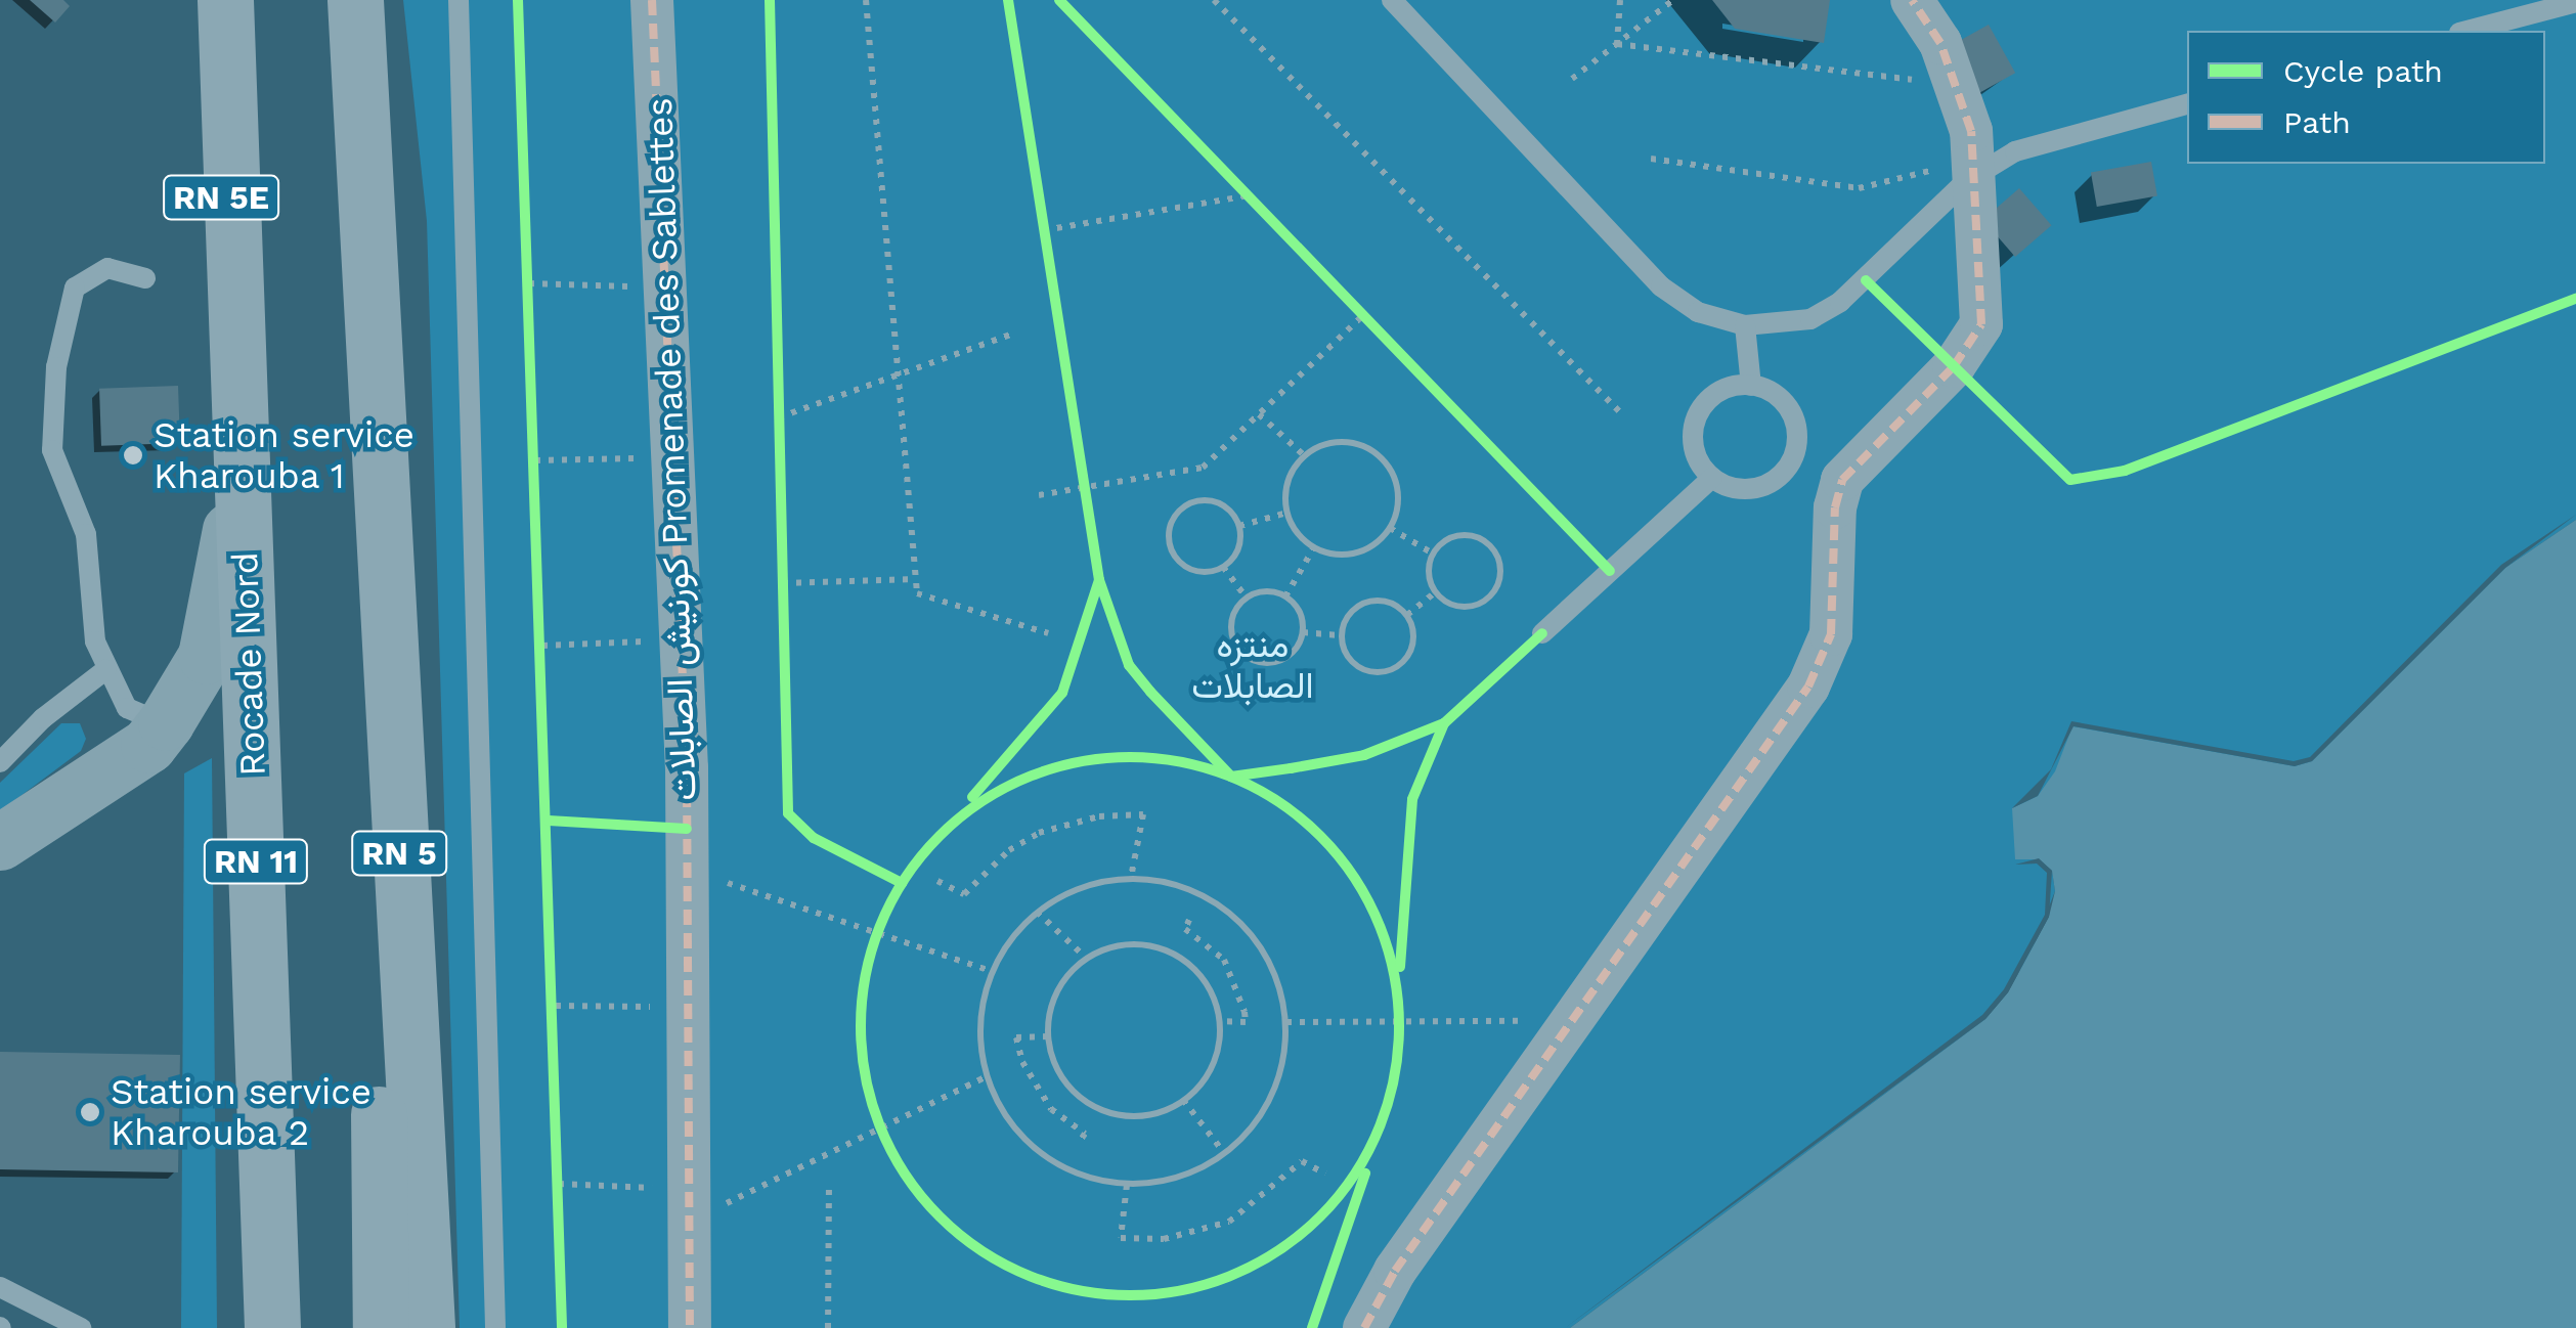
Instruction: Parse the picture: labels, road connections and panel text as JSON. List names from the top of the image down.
{
  "streets": {
    "highway": [
      "RN 5E",
      "Rocade Nord",
      "RN 5",
      "RN 11"
    ],
    "street": ["كورنيش الصابلات Promenade des Sablettes"]
  },
  "crossings": [
    ["RN 5E", "Rocade Nord"]
  ],
  "parks": ["منتزه الصابلات"],
  "places": ["Station service Kharouba 1", "Station service Kharouba 2"],
  "legend": ["Cycle path", "Path"]
}
